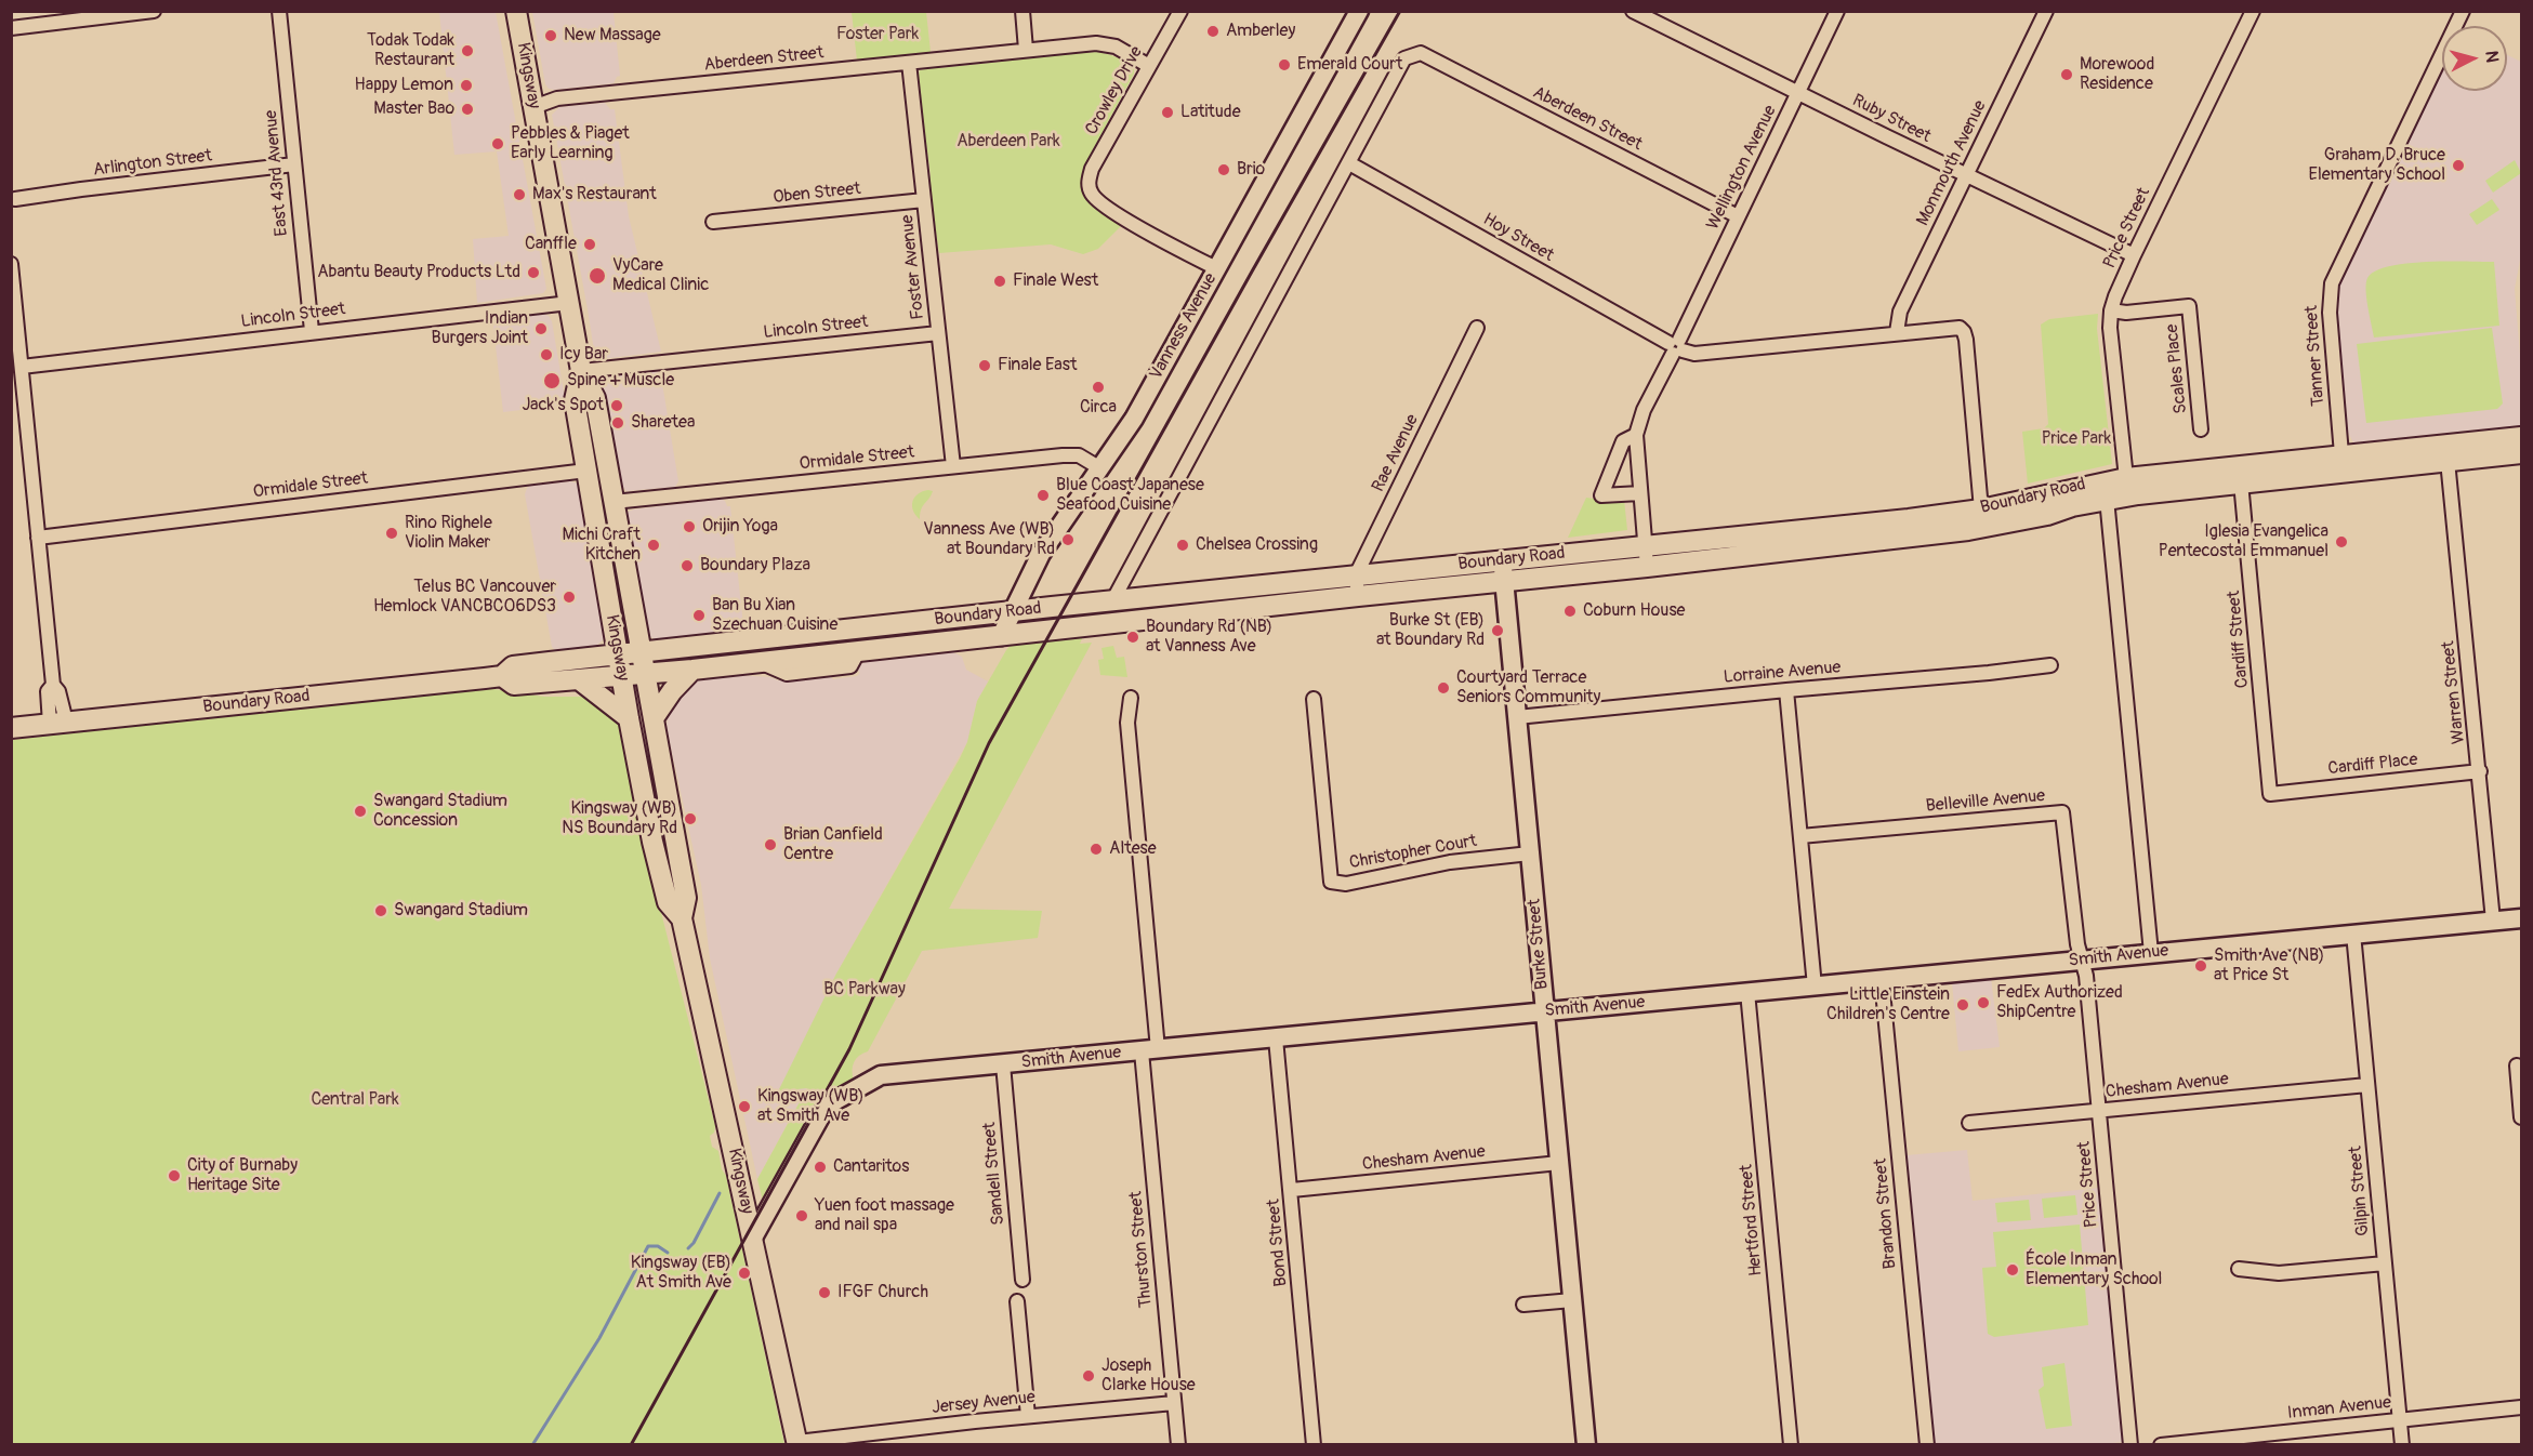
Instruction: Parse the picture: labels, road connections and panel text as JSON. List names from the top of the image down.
{
  "streets": {
    "main road": ["Kingsway", "Boundary Road"],
    "street": [
      "Aberdeen Street",
      "Crowley Drive",
      "Ruby Street",
      "Arlington Street",
      "Monmouth Avenue",
      "Wellington Avenue",
      "East 43rd Avenue",
      "Oben Street",
      "Price Street",
      "Hoy Street",
      "Foster Avenue",
      "Lincoln Street",
      "Vanness Avenue",
      "Tanner Street",
      "Scales Place",
      "Rae Avenue",
      "Ormidale Street",
      "Cardiff Street",
      "Lorraine Avenue",
      "Warren Street",
      "Cardiff Place",
      "Belleville Avenue",
      "Christopher Court",
      "Burke Street",
      "Smith Avenue",
      "Chesham Avenue",
      "Sandell Street",
      "Gilpin Street",
      "Brandon Street",
      "Hertford Street",
      "Bond Street",
      "Thurston Street",
      "Jersey Avenue",
      "Inman Avenue"
    ]
  },
  "crossings": [
    ["Aberdeen Street", "Kingsway"],
    ["Aberdeen Street", "Crowley Drive"],
    ["Aberdeen Street", "Wellington Avenue"],
    ["Aberdeen Street", "Hoy Street"],
    ["Aberdeen Street", "Foster Avenue"],
    ["Kingsway", "Lincoln Street"],
    ["Kingsway", "Ormidale Street"],
    ["Kingsway", "Boundary Road"],
    ["Kingsway", "Smith Avenue"],
    ["Kingsway", "Jersey Avenue"],
    ["Crowley Drive", "Vanness Avenue"],
    ["Ruby Street", "Monmouth Avenue"],
    ["Ruby Street", "Wellington Avenue"],
    ["Ruby Street", "Price Street"],
    ["Arlington Street", "East 43rd Avenue"],
    ["Monmouth Avenue", "Hoy Street"],
    ["Wellington Avenue", "Hoy Street"],
    ["Wellington Avenue", "Boundary Road"],
    ["East 43rd Avenue", "Lincoln Street"],
    ["Oben Street", "Foster Avenue"],
    ["Price Street", "Scales Place"],
    ["Price Street", "Boundary Road"],
    ["Price Street", "Belleville Avenue"],
    ["Price Street", "Smith Avenue"],
    ["Price Street", "Chesham Avenue"],
    ["Hoy Street", "Boundary Road"],
    ["Foster Avenue", "Lincoln Street"],
    ["Foster Avenue", "Ormidale Street"],
    ["Vanness Avenue", "Ormidale Street"],
    ["Vanness Avenue", "Boundary Road"],
    ["Tanner Street", "Boundary Road"],
    ["Rae Avenue", "Boundary Road"],
    ["Boundary Road", "Cardiff Street"],
    ["Boundary Road", "Warren Street"],
    ["Boundary Road", "Burke Street"],
    ["Cardiff Street", "Cardiff Place"],
    ["Lorraine Avenue", "Burke Street"],
    ["Warren Street", "Cardiff Place"],
    ["Warren Street", "Smith Avenue"],
    ["Belleville Avenue", "Smith Avenue"],
    ["Christopher Court", "Burke Street"],
    ["Burke Street", "Smith Avenue"],
    ["Burke Street", "Chesham Avenue"],
    ["Smith Avenue", "Sandell Street"],
    ["Smith Avenue", "Gilpin Street"],
    ["Smith Avenue", "Brandon Street"],
    ["Smith Avenue", "Hertford Street"],
    ["Smith Avenue", "Bond Street"],
    ["Smith Avenue", "Thurston Street"],
    ["Chesham Avenue", "Gilpin Street"],
    ["Chesham Avenue", "Bond Street"],
    ["Gilpin Street", "Inman Avenue"],
    ["Thurston Street", "Jersey Avenue"]
  ],
  "parks": [
    "Foster Park",
    "Aberdeen Park",
    "Price Park",
    "BC Parkway",
    "Central Park"
  ],
  "places": [
    "Amberley",
    "New Massage",
    "Todak Todak Restaurant",
    "Emerald Court",
    "Morewood Residence",
    "Happy Lemon",
    "Master Bao",
    "Latitude",
    "Pebbles & Piaget Early Learning",
    "Graham D. Bruce Elementary School",
    "Brio",
    "Max's Restaurant",
    "Canffle",
    "Abantu Beauty Products Ltd",
    "VyCare Medical Clinic",
    "Finale West",
    "Indian Burgers Joint",
    "Icy Bar",
    "Finale East",
    "Spine + Muscle",
    "Circa",
    "Jack's Spot",
    "Sharetea",
    "Blue Coast Japanese Seafood Cuisine",
    "Orijin Yoga",
    "Rino Righele Violin Maker",
    "Vanness Ave (WB) at Boundary Rd",
    "Iglesia Evangelica Pentecostal Emmanuel",
    "Michi Craft Kitchen",
    "Chelsea Crossing",
    "Boundary Plaza",
    "Telus BC Vancouver Hemlock VANCBC06DS3",
    "Coburn House",
    "Ban Bu Xian Szechuan Cuisine",
    "Burke St (EB) at Boundary Rd",
    "Boundary Rd (NB) at Vanness Ave",
    "Courtyard Terrace Seniors Community",
    "Swangard Stadium Concession",
    "Kingsway (WB) NS Boundary Rd",
    "Brian Canfield Centre",
    "Altese",
    "Swangard Stadium",
    "Smith Ave (NB) at Price St",
    "FedEx Authorized ShipCentre",
    "Little Einstein Children's Centre",
    "Kingsway (WB) at Smith Ave",
    "Cantaritos",
    "City of Burnaby Heritage Site",
    "Yuen foot massage and nail spa",
    "École Inman Elementary School",
    "Kingsway (EB) At Smith Ave",
    "IFGF Church",
    "Joseph Clarke House"
  ],
  "north": "right"
}
